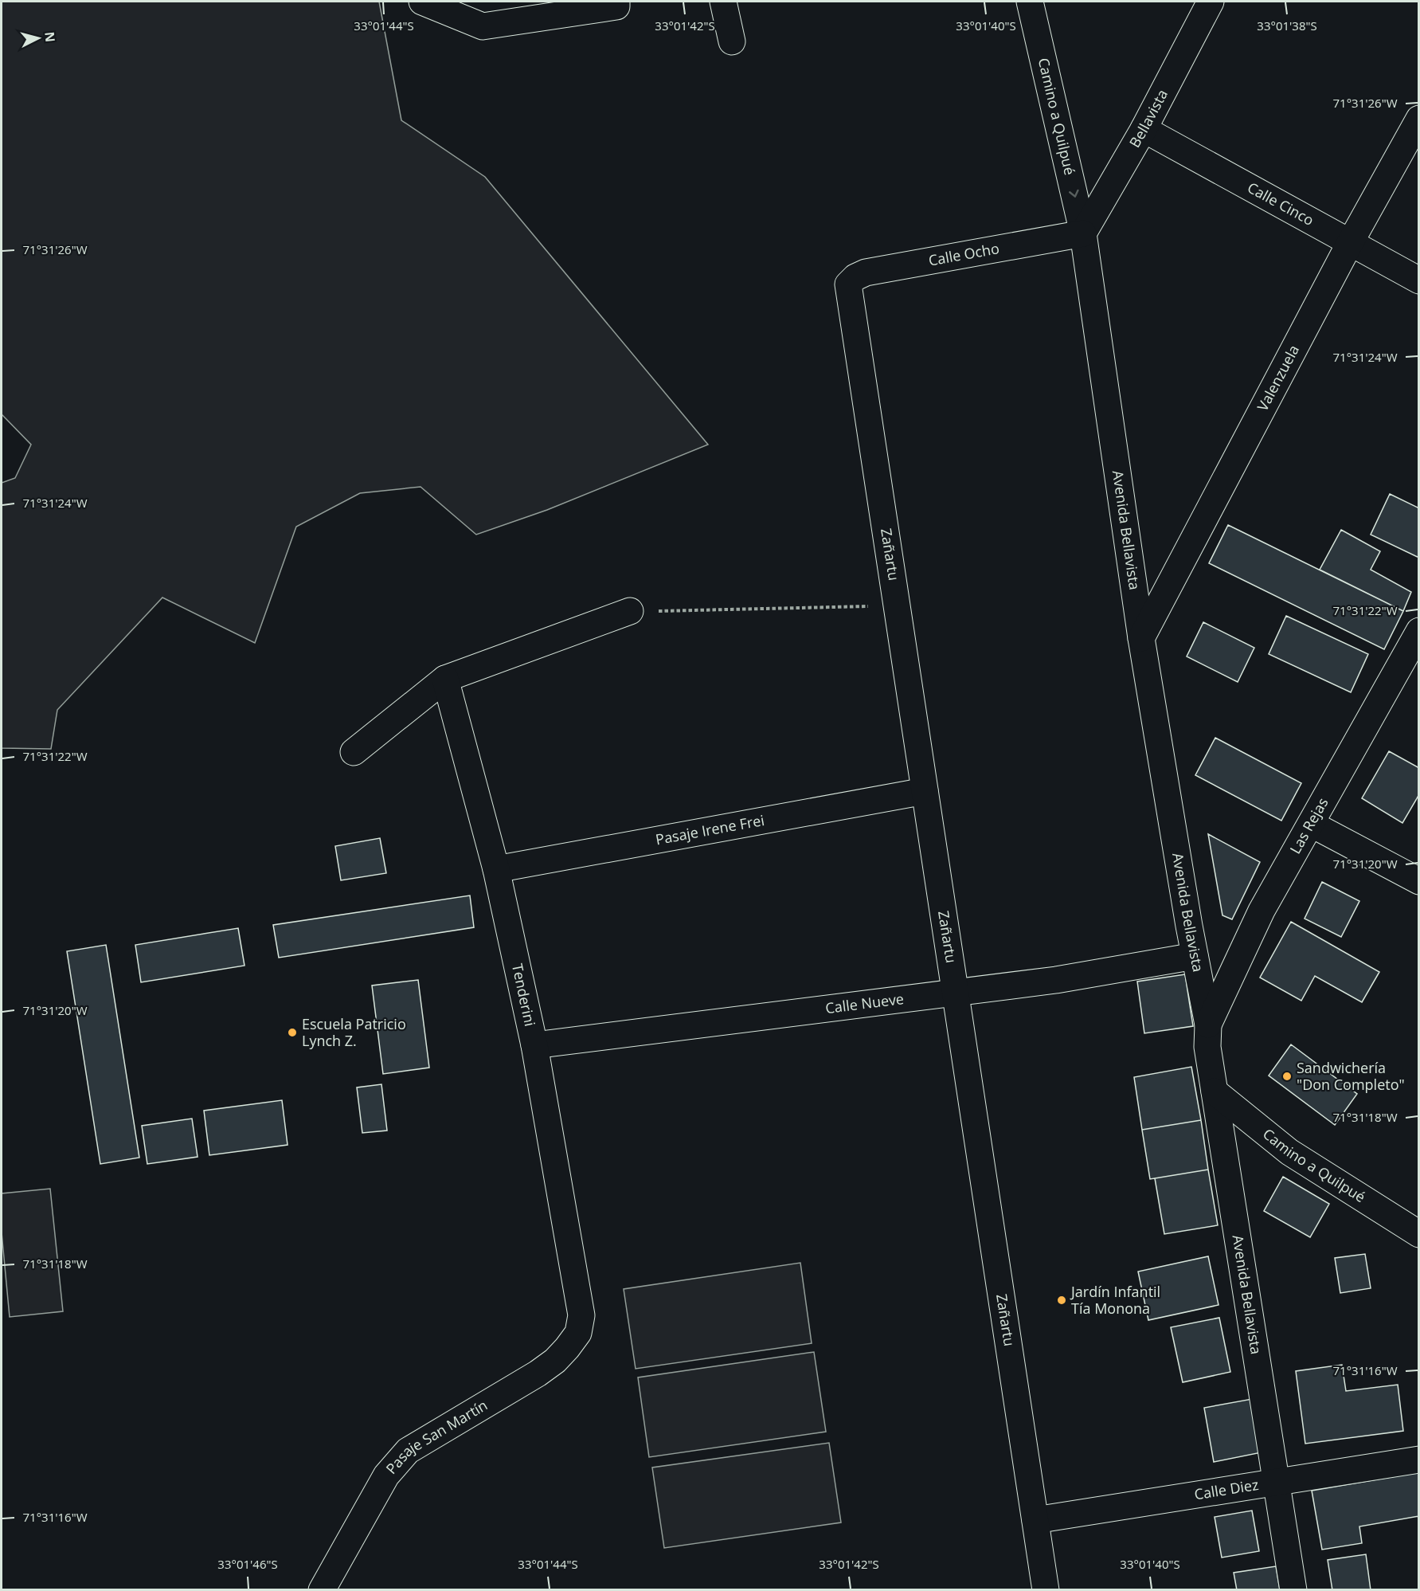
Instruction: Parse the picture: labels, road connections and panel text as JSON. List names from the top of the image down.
{
  "streets": {
    "street": [
      "Camino a Quilpué",
      "Bellavista",
      "Calle Cinco",
      "Calle Ocho",
      "Valenzuela",
      "Avenida Bellavista",
      "Zañartu",
      "Las Rejas",
      "Pasaje Irene Frei",
      "Tenderini",
      "Calle Nueve",
      "Pasaje San Martín",
      "Calle Diez"
    ]
  },
  "crossings": [
    ["Camino a Quilpué", "Bellavista"],
    ["Camino a Quilpué", "Calle Ocho"],
    ["Camino a Quilpué", "Avenida Bellavista"],
    ["Bellavista", "Calle Cinco"],
    ["Bellavista", "Calle Ocho"],
    ["Bellavista", "Avenida Bellavista"],
    ["Calle Cinco", "Valenzuela"],
    ["Calle Ocho", "Avenida Bellavista"],
    ["Calle Ocho", "Zañartu"],
    ["Valenzuela", "Avenida Bellavista"],
    ["Avenida Bellavista", "Las Rejas"],
    ["Avenida Bellavista", "Calle Nueve"],
    ["Avenida Bellavista", "Calle Diez"],
    ["Zañartu", "Pasaje Irene Frei"],
    ["Zañartu", "Calle Nueve"],
    ["Zañartu", "Calle Diez"],
    ["Pasaje Irene Frei", "Tenderini"],
    ["Tenderini", "Calle Nueve"],
    ["Tenderini", "Pasaje San Martín"]
  ],
  "one_way": ["Camino a Quilpué"],
  "places": ["Escuela Patricio Lynch Z.", "Sandwichería \"Don Completo\"", "Jardín Infantil Tía Monona"],
  "north": "right",
  "coordinates": [
    "33°01'44\"S",
    "33°01'42\"S",
    "33°01'40\"S",
    "33°01'38\"S",
    "71°31'26\"W",
    "71°31'24\"W",
    "71°31'22\"W",
    "71°31'20\"W",
    "71°31'18\"W",
    "71°31'16\"W",
    "33°01'46\"S"
  ]
}
